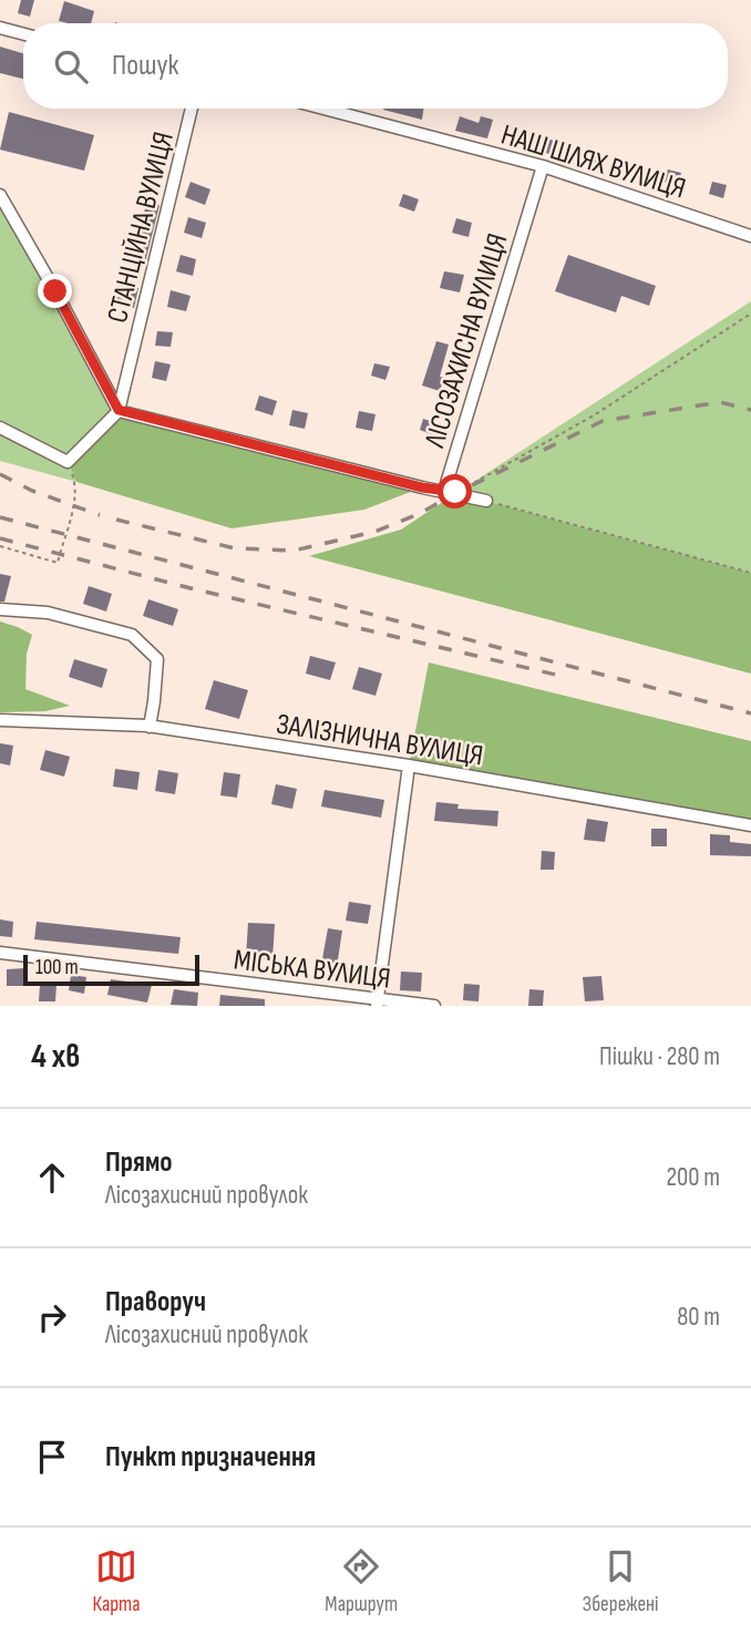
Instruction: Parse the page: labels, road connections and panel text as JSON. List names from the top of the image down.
{
  "streets": {
    "street": [
      "НАШ ШЛЯХ ВУЛИЦЯ",
      "СТАНЦІЙНА ВУЛИЦЯ",
      "ЛІСОЗАХИСНА ВУЛИЦЯ",
      "ЗАЛІЗНИЧНА ВУЛИЦЯ",
      "МІСЬКА ВУЛИЦЯ"
    ]
  },
  "crossings": [
    ["НАШ ШЛЯХ ВУЛИЦЯ", "ЛІСОЗАХИСНА ВУЛИЦЯ"]
  ],
  "scale_bar": "100 m",
  "page": {
    "search": "Пошук",
    "scale": "100 m",
    "heading": ["4 хв", "Пішки · 280 m"],
    "list": [
      ["Прямо", "Лісозахисний провулок", "200 m"],
      ["Праворуч", "Лісозахисний провулок", "80 m"],
      "Пункт призначення"
    ],
    "nav": ["Карта", "Маршрут", "Збережені"]
  }
}
